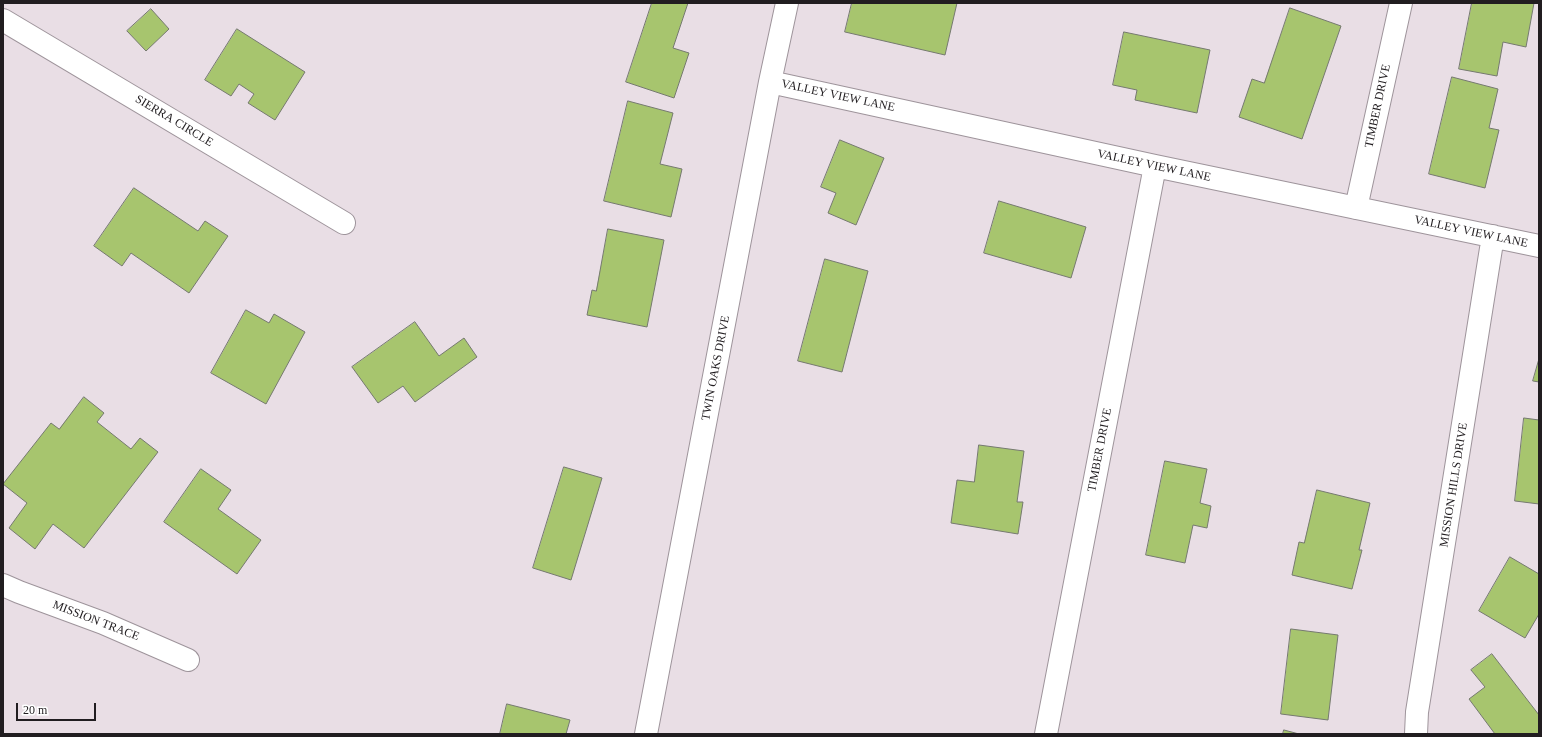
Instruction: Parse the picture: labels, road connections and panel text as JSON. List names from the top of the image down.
{
  "streets": {
    "street": [
      "VALLEY VIEW LANE",
      "TIMBER DRIVE",
      "SIERRA CIRCLE",
      "TWIN OAKS DRIVE",
      "MISSION HILLS DRIVE",
      "MISSION TRACE"
    ]
  },
  "crossings": [
    ["VALLEY VIEW LANE", "TIMBER DRIVE"],
    ["VALLEY VIEW LANE", "TWIN OAKS DRIVE"],
    ["VALLEY VIEW LANE", "MISSION HILLS DRIVE"]
  ],
  "scale_bar": "20 m"
}
